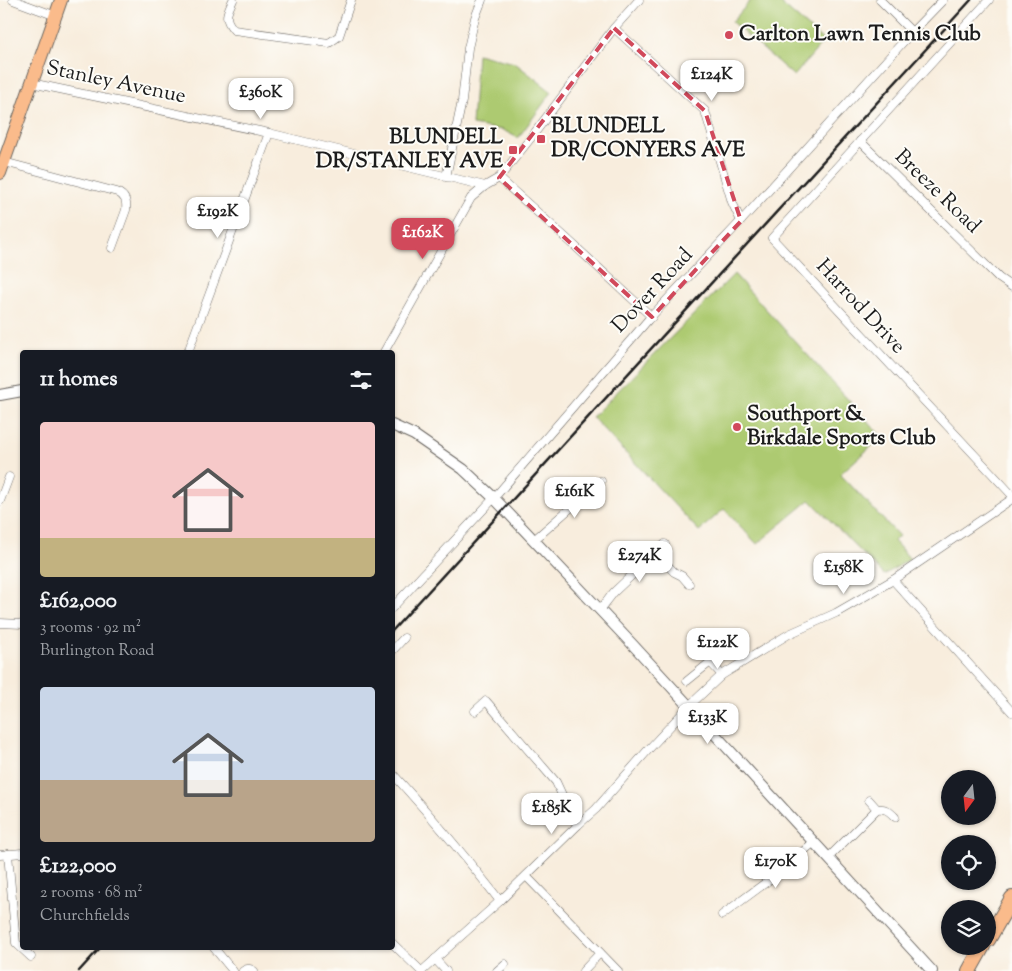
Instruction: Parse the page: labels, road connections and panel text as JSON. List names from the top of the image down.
{
  "streets": {
    "street": [
      "Stanley Avenue",
      "Breeze Road",
      "Dover Road",
      "Harrod Drive"
    ]
  },
  "crossings": [
    ["Breeze Road", "Harrod Drive"]
  ],
  "places": {
    "other": ["Carlton Lawn Tennis Club", "Southport & Birkdale Sports Club"],
    "transit": ["BLUNDELL DR/CONYERS AVE", "BLUNDELL DR/STANLEY AVE"]
  },
  "north": "bottom",
  "page": {
    "price": [
      "£124K",
      "£360K",
      "£192K",
      "£162K",
      "£161K",
      "£274K",
      "£158K",
      "£122K",
      "£133K",
      "£185K",
      "£170K"
    ],
    "heading": "11 homes",
    "list": [
      {
        "name": "£162,000",
        "note": "3 rooms · 92 m² · Burlington Road"
      },
      {
        "name": "£122,000",
        "note": "2 rooms · 68 m² · Churchfields"
      }
    ]
  }
}
